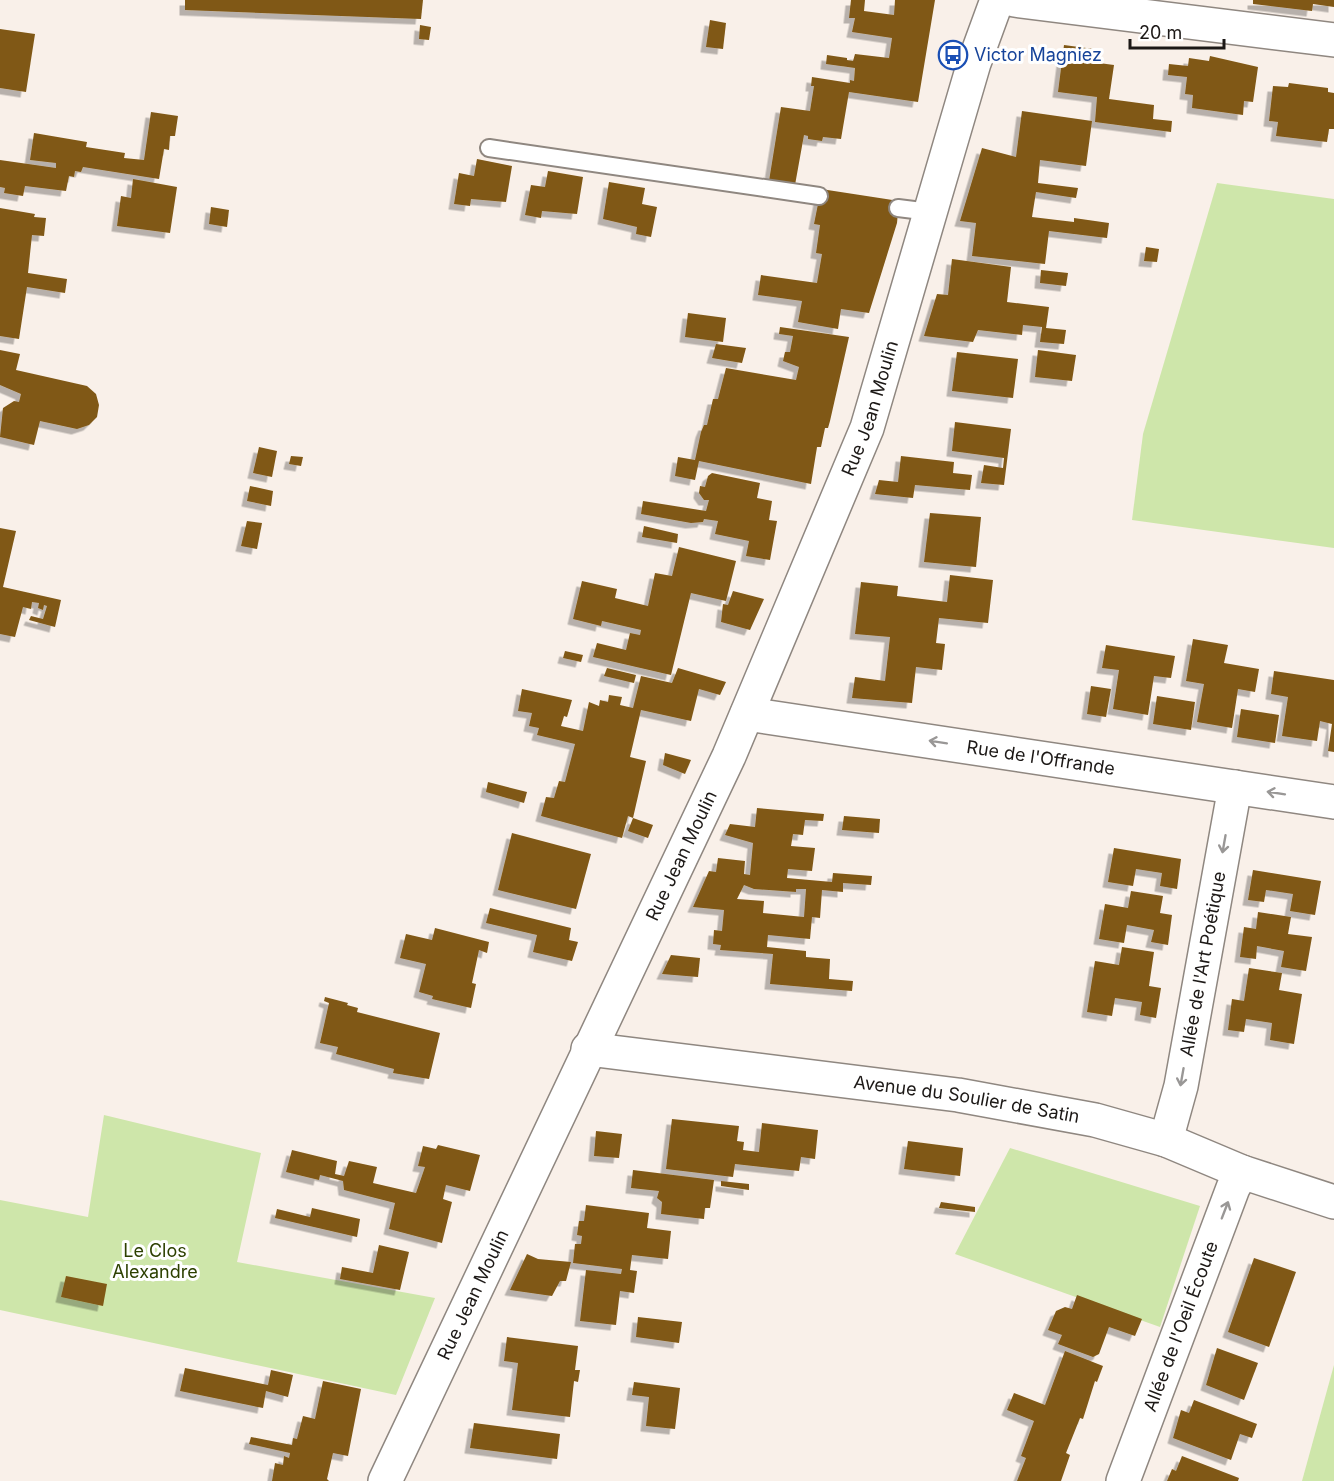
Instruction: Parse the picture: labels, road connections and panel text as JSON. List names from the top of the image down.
{
  "streets": {
    "street": [
      "Rue Jean Moulin",
      "Rue de l'Offrande",
      "Allée de l'Art Poétique",
      "Avenue du Soulier de Satin",
      "Allée de l'Oeil Écoute"
    ]
  },
  "crossings": [
    ["Rue Jean Moulin", "Rue de l'Offrande"],
    ["Rue Jean Moulin", "Avenue du Soulier de Satin"],
    ["Rue de l'Offrande", "Allée de l'Art Poétique"],
    ["Allée de l'Art Poétique", "Avenue du Soulier de Satin"],
    ["Avenue du Soulier de Satin", "Allée de l'Oeil Écoute"]
  ],
  "one_way": ["Rue de l'Offrande", "Allée de l'Art Poétique", "Allée de l'Oeil Écoute"],
  "parks": ["Le Clos Alexandre"],
  "places": {
    "bus stop": ["Victor Magniez"]
  },
  "scale_bar": "20 m"
}
